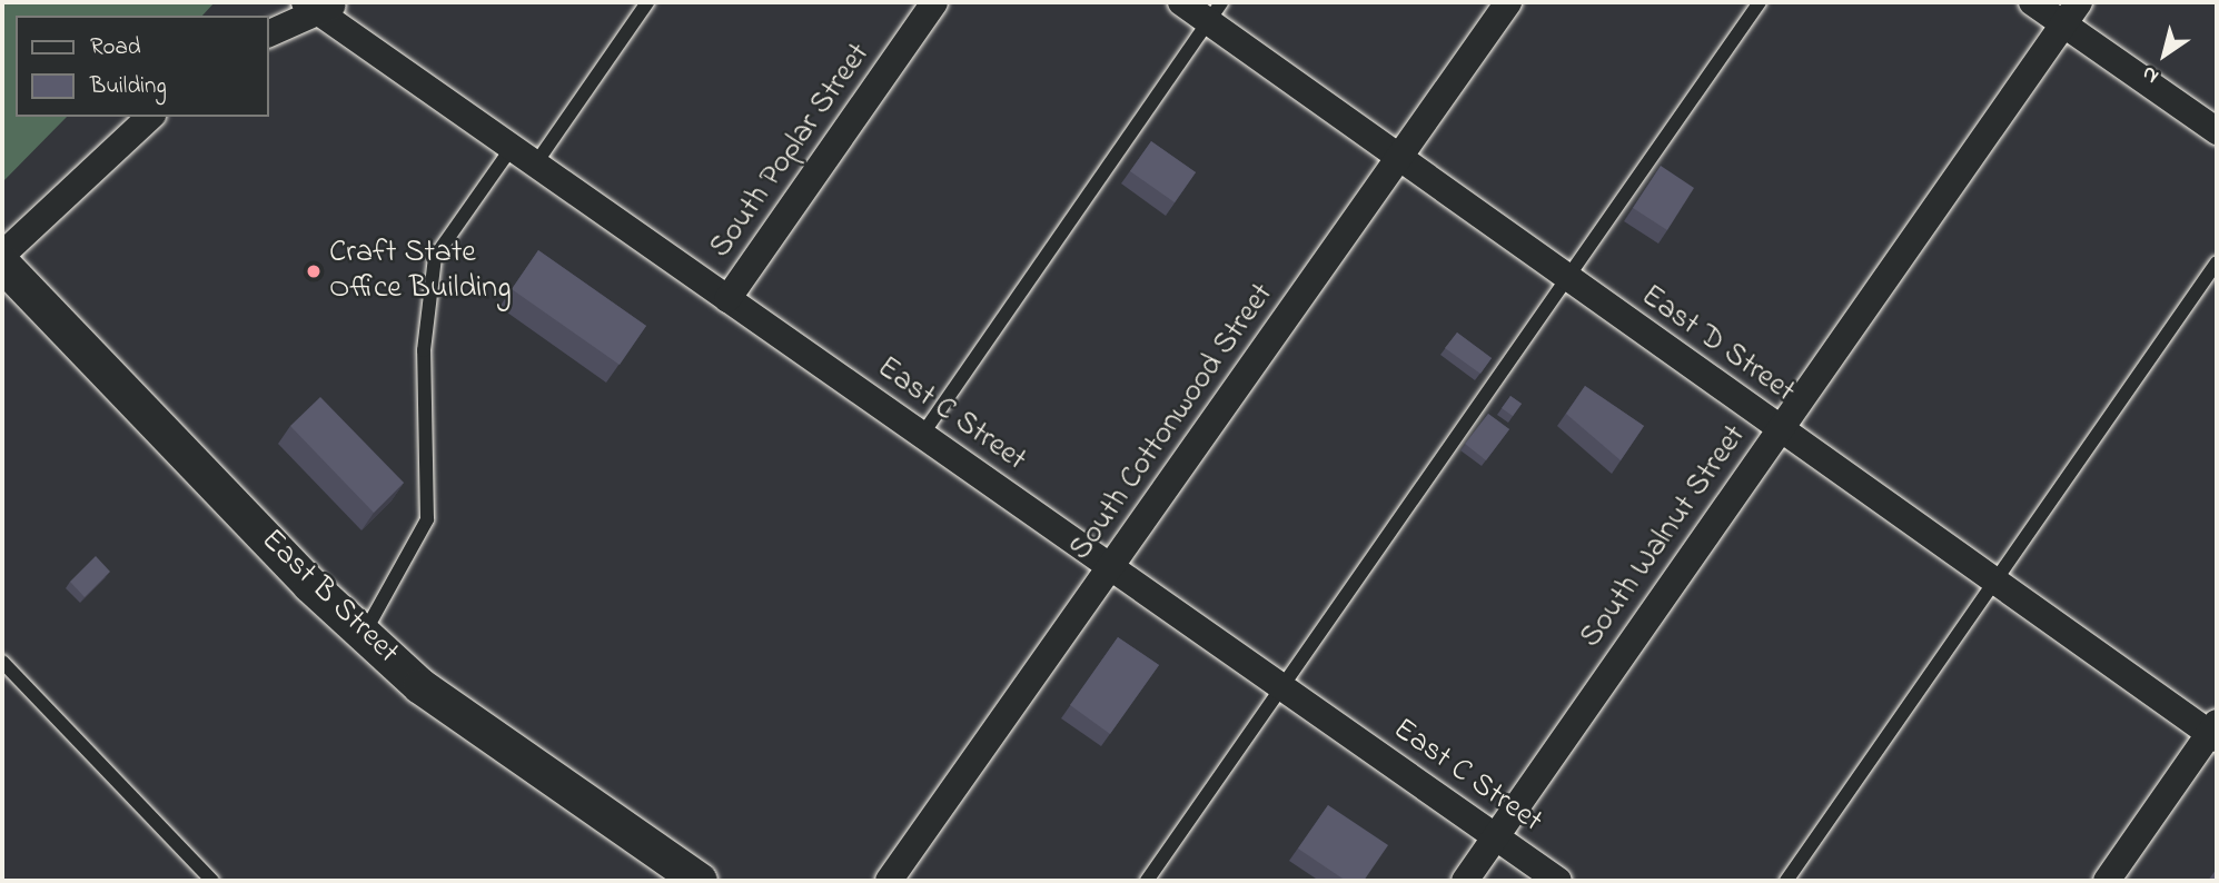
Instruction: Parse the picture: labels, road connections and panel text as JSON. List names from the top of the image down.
{
  "streets": {
    "street": [
      "South Poplar Street",
      "East D Street",
      "East C Street",
      "South Cottonwood Street",
      "South Walnut Street",
      "East B Street"
    ]
  },
  "crossings": [
    ["South Poplar Street", "East C Street"],
    ["East D Street", "South Cottonwood Street"],
    ["East D Street", "South Walnut Street"],
    ["East C Street", "South Cottonwood Street"],
    ["East C Street", "South Walnut Street"]
  ],
  "places": ["Craft State Office Building"],
  "legend": ["Road", "Building"],
  "north": "bottom left"
}
